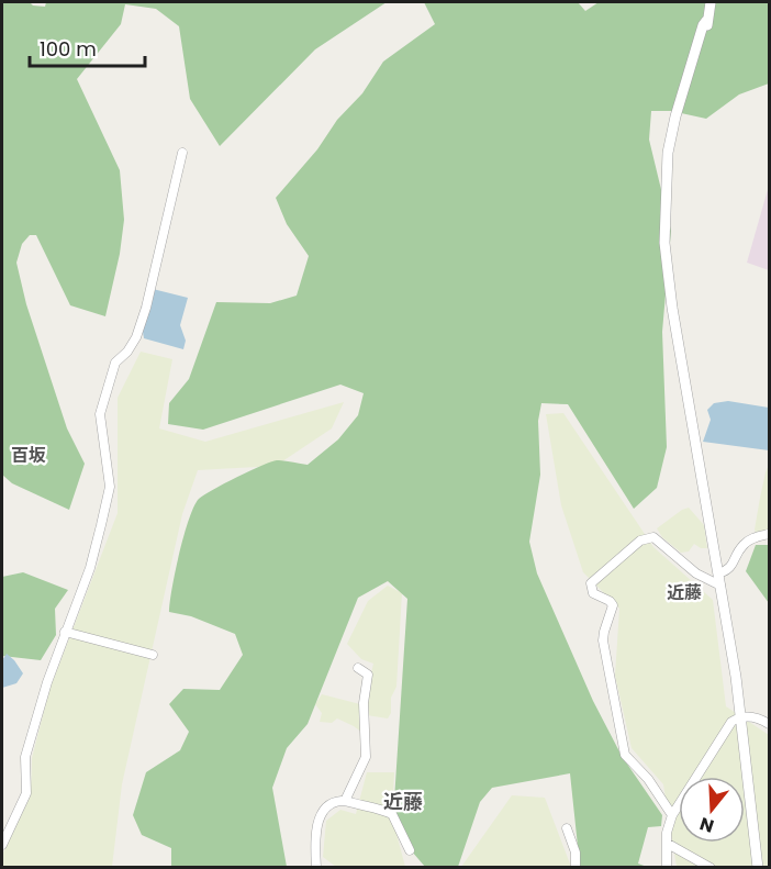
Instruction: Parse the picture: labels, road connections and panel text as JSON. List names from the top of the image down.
{
  "districts": ["百坂", "近藤", "近藤"],
  "scale_bar": "100 m",
  "north": "bottom"
}
